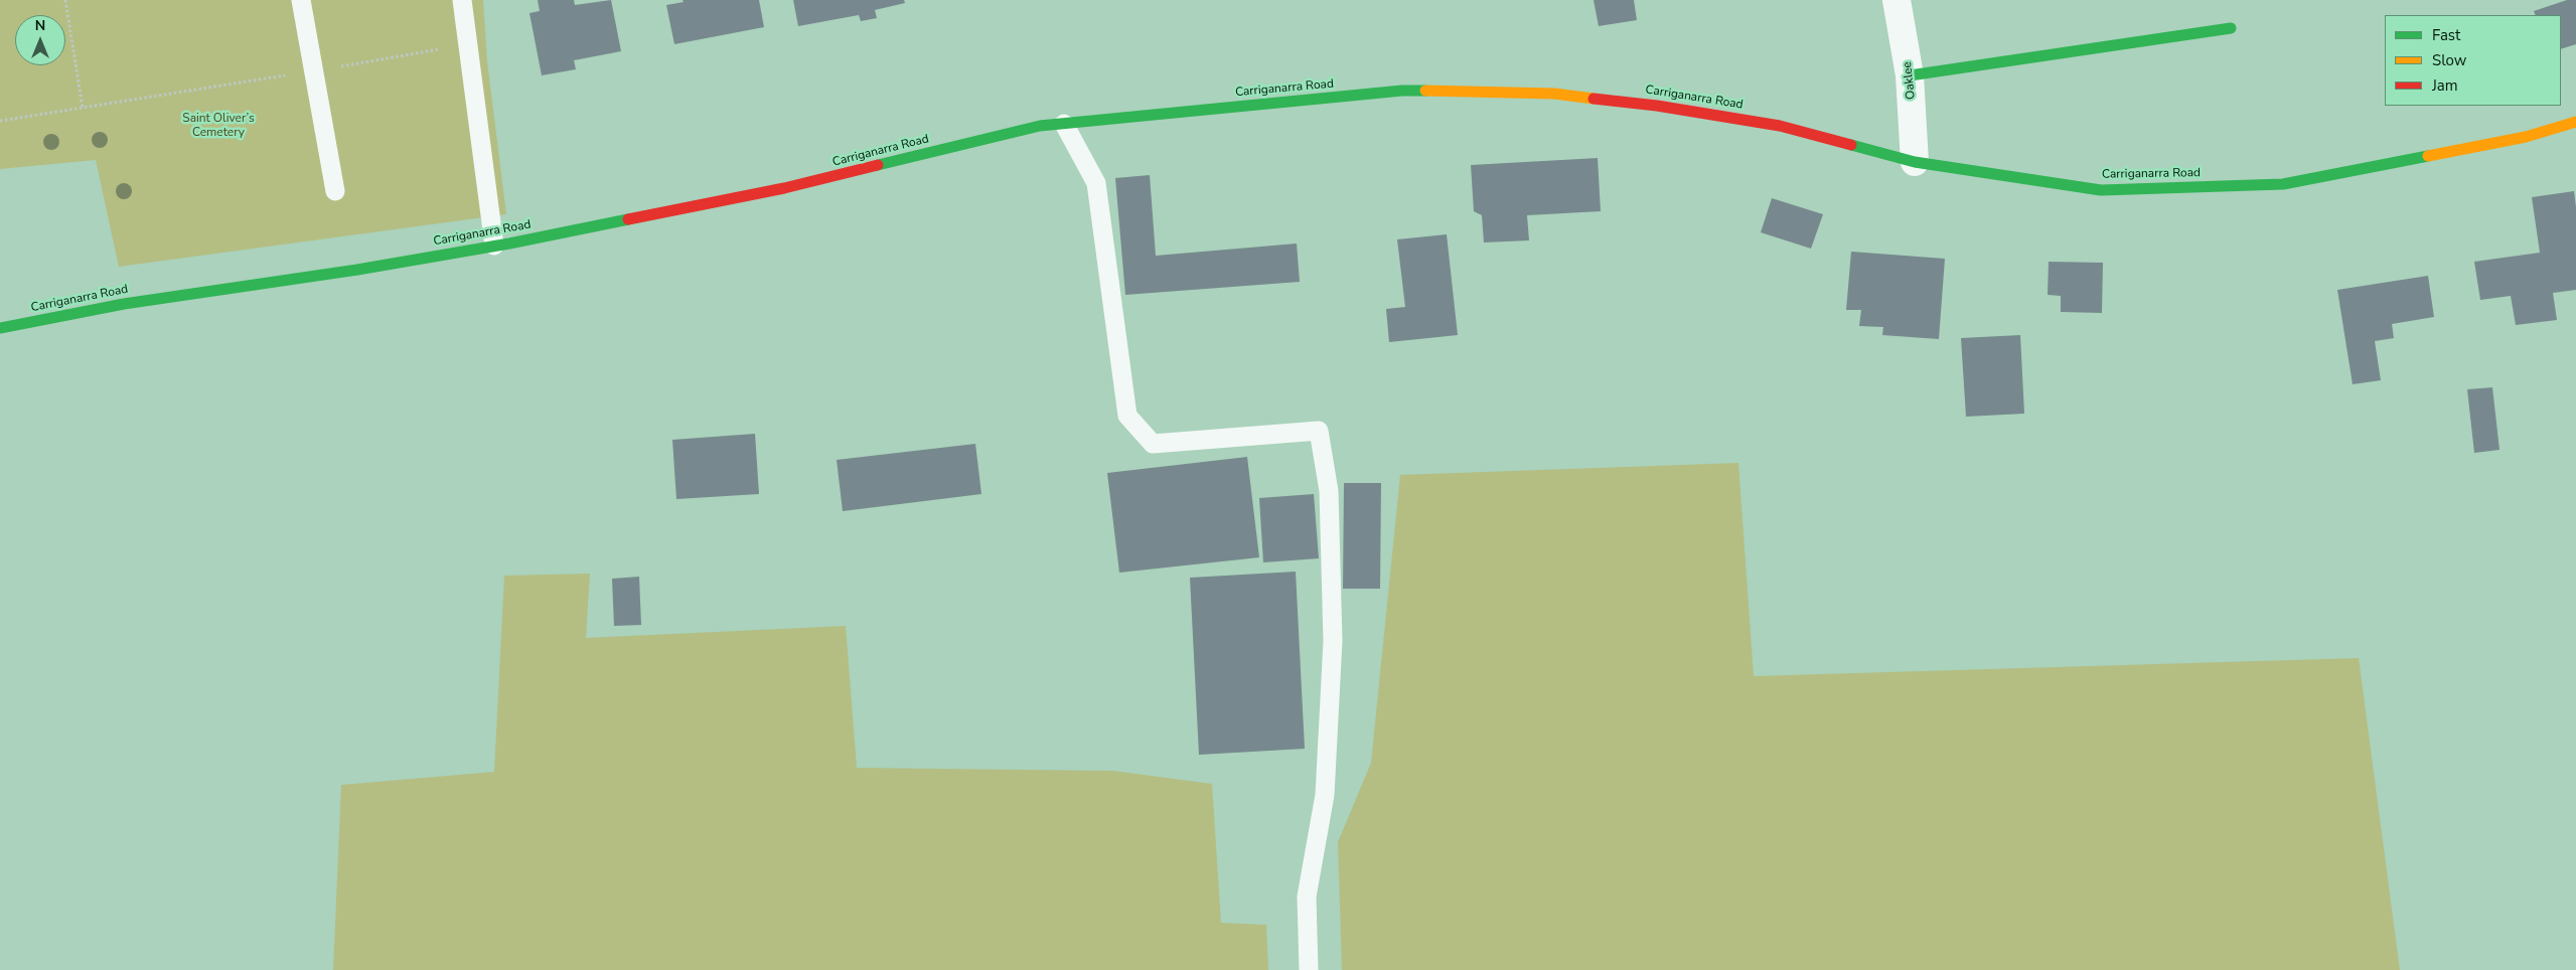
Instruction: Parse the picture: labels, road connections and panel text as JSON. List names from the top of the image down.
{
  "streets": {
    "street": ["Oaklee", "Carriganarra Road"]
  },
  "crossings": [
    ["Oaklee", "Carriganarra Road"]
  ],
  "parks": ["Saint Oliver’s Cemetery"],
  "legend": ["Fast", "Slow", "Jam"],
  "north": "top"
}
